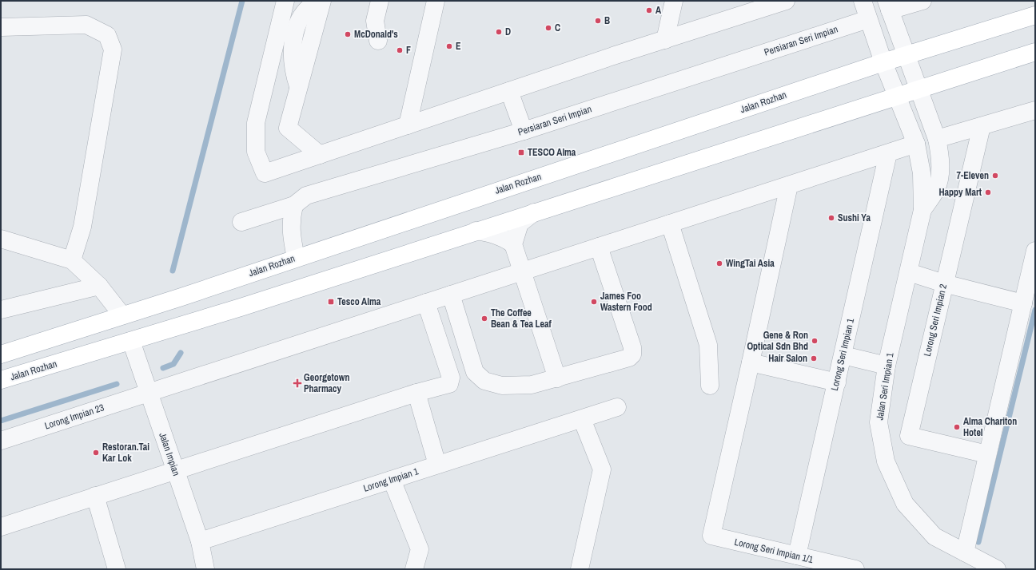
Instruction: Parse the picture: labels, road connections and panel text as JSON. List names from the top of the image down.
{
  "streets": {
    "main road": ["Jalan Rozhan"],
    "street": [
      "Persiaran Seri Impian",
      "Lorong Seri Impian 2",
      "Lorong Seri Impian 1",
      "Jalan Seri Impian 1",
      "Lorong Impian 23",
      "Jalan Impian",
      "Lorong Impian 1",
      "Lorong Seri Impian 1/1"
    ]
  },
  "crossings": [
    ["Persiaran Seri Impian", "Jalan Seri Impian 1"],
    ["Jalan Rozhan", "Jalan Seri Impian 1"],
    ["Jalan Rozhan", "Jalan Impian"],
    ["Lorong Seri Impian 1", "Lorong Seri Impian 1/1"],
    ["Lorong Impian 23", "Jalan Impian"],
    ["Jalan Impian", "Lorong Impian 1"]
  ],
  "places": {
    "other": [
      "A",
      "B",
      "C",
      "D",
      "McDonald's",
      "E",
      "F",
      "7-Eleven",
      "Happy Mart",
      "Sushi Ya",
      "WingTai Asia",
      "James Foo Wastern Food",
      "The Coffee Bean & Tea Leaf",
      "Gene & Ron Optical Sdn Bhd",
      "Hair Salon",
      "Alma Chariton Hotel",
      "Restoran.Tai Kar Lok"
    ],
    "transit": ["TESCO Alma", "Tesco Alma"],
    "health": ["Georgetown Pharmacy"]
  }
}
